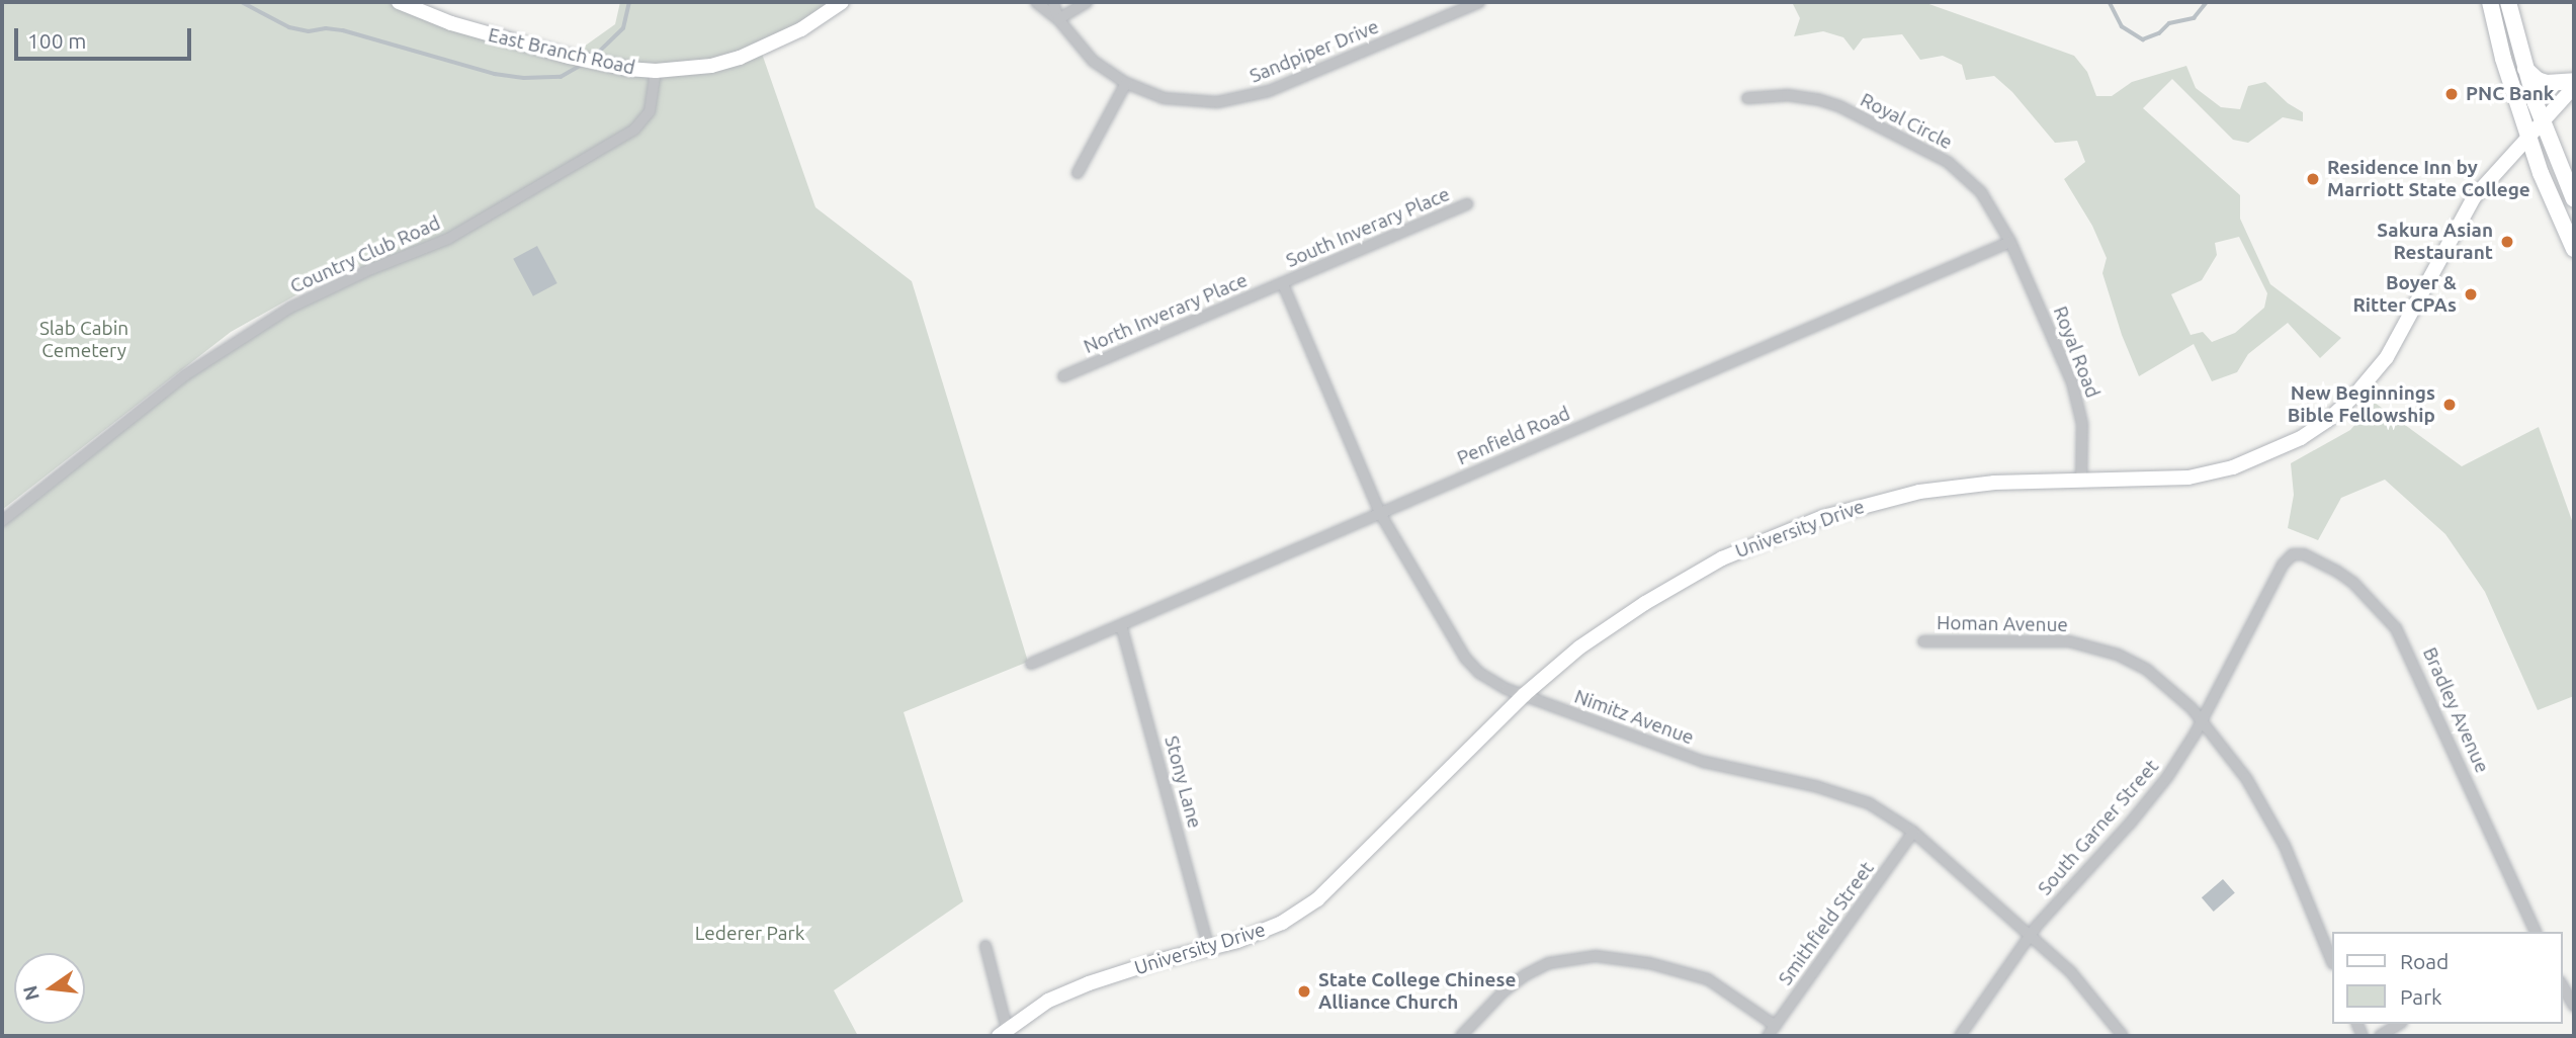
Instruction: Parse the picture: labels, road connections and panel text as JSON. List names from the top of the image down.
{
  "streets": {
    "main road": ["East Branch Road", "University Drive"],
    "street": [
      "Sandpiper Drive",
      "Royal Circle",
      "South Inverary Place",
      "Country Club Road",
      "North Inverary Place",
      "Royal Road",
      "Penfield Road",
      "Homan Avenue",
      "Bradley Avenue",
      "Nimitz Avenue",
      "Stony Lane",
      "South Garner Street",
      "Smithfield Street"
    ]
  },
  "crossings": [
    ["East Branch Road", "Country Club Road"],
    ["Royal Circle", "Royal Road"],
    ["Royal Circle", "Penfield Road"],
    ["South Inverary Place", "North Inverary Place"],
    ["South Inverary Place", "Nimitz Avenue"],
    ["North Inverary Place", "Nimitz Avenue"],
    ["Royal Road", "Penfield Road"],
    ["Royal Road", "University Drive"],
    ["Penfield Road", "Nimitz Avenue"],
    ["Penfield Road", "Stony Lane"],
    ["University Drive", "Nimitz Avenue"],
    ["University Drive", "Stony Lane"],
    ["Homan Avenue", "South Garner Street"],
    ["Bradley Avenue", "South Garner Street"],
    ["Nimitz Avenue", "South Garner Street"],
    ["Nimitz Avenue", "Smithfield Street"]
  ],
  "parks": ["Slab Cabin Cemetery", "Lederer Park"],
  "places": [
    "PNC Bank",
    "Residence Inn by Marriott State College",
    "Sakura Asian Restaurant",
    "Boyer & Ritter CPAs",
    "New Beginnings Bible Fellowship",
    "State College Chinese Alliance Church"
  ],
  "legend": ["Road", "Park"],
  "scale_bar": "100 m",
  "north": "left"
}
